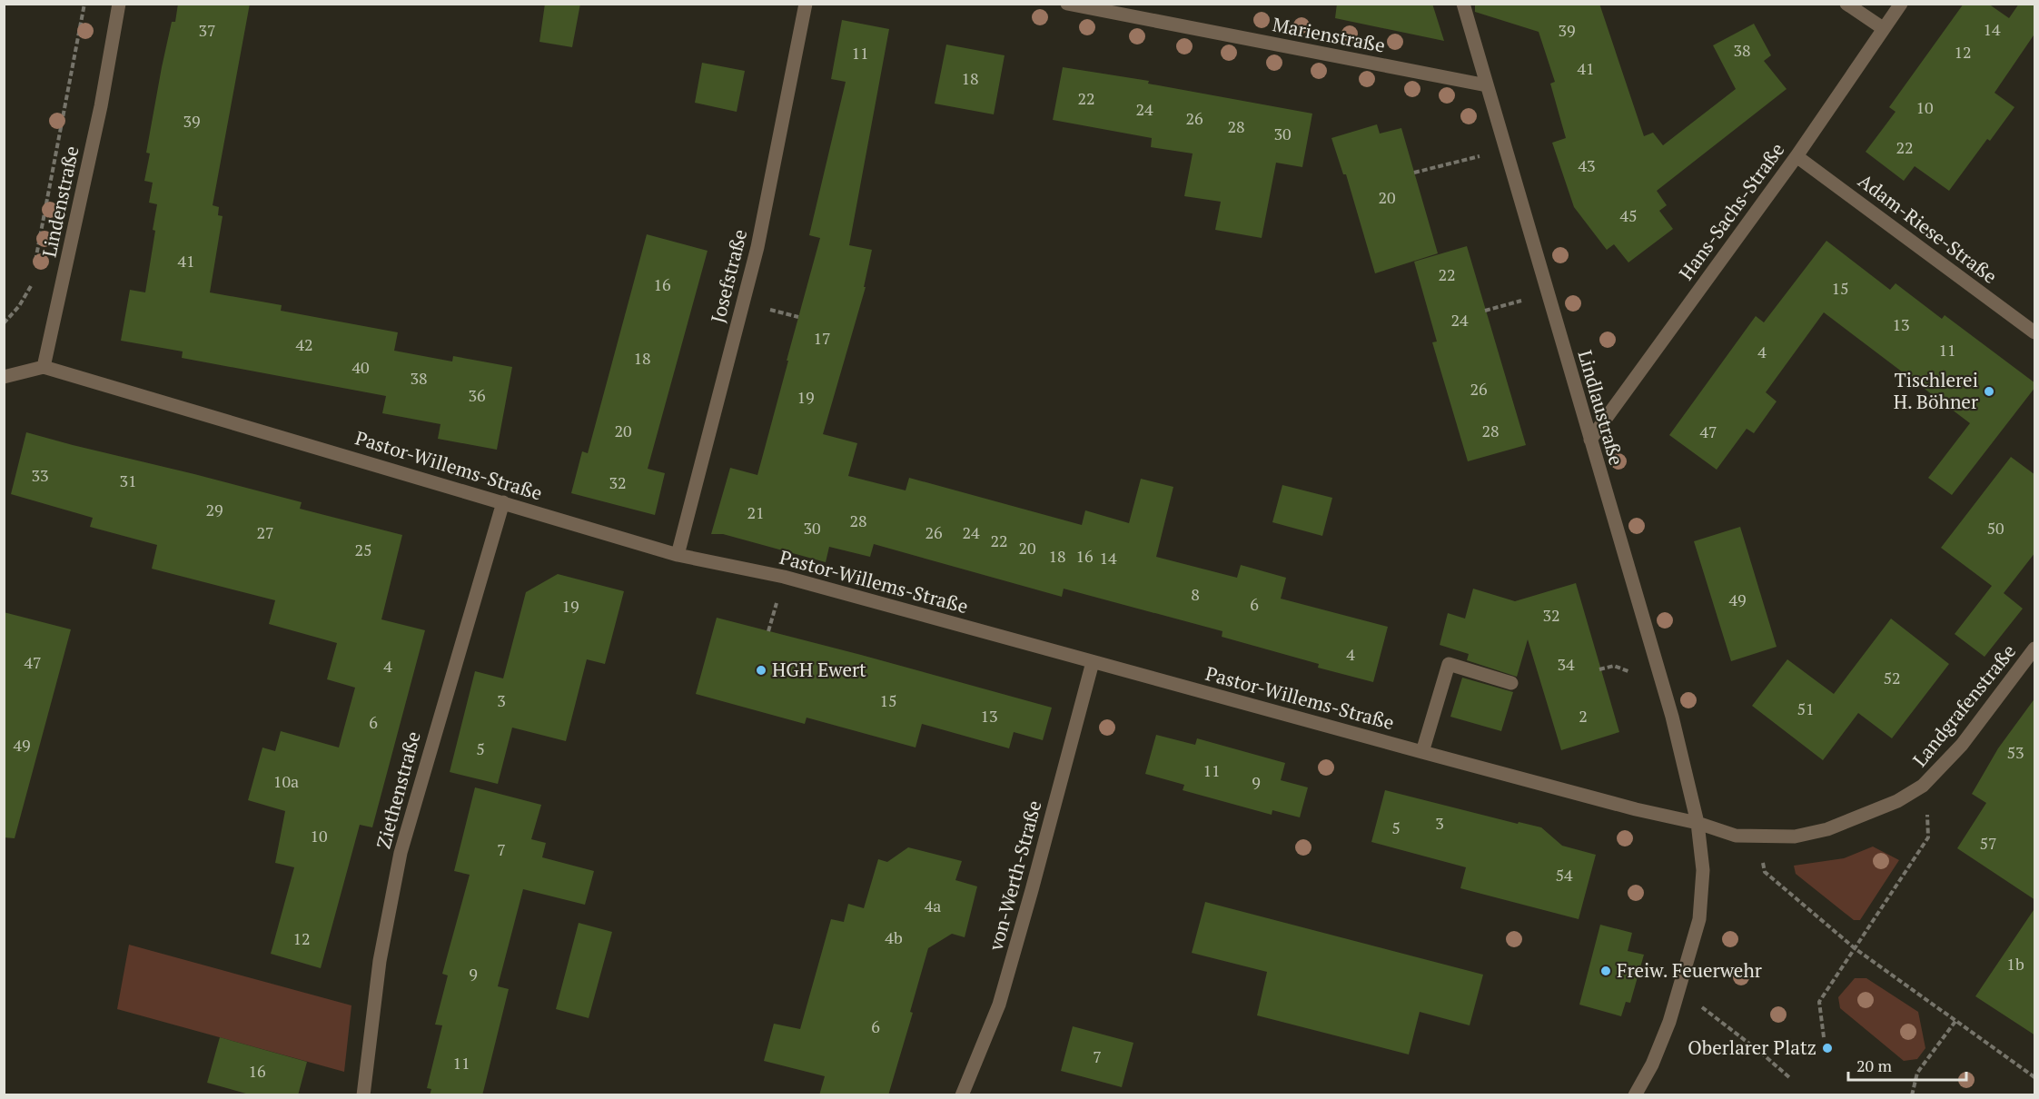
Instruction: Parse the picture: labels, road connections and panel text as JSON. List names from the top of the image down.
{
  "streets": {
    "street": [
      "Marienstraße",
      "Lindenstraße",
      "Hans-Sachs-Straße",
      "Adam-Riese-Straße",
      "Josefstraße",
      "Lindlaustraße",
      "Pastor-Willems-Straße",
      "Landgrafenstraße",
      "Ziethenstraße",
      "von-Werth-Straße"
    ]
  },
  "crossings": [
    ["Marienstraße", "Lindlaustraße"],
    ["Lindenstraße", "Pastor-Willems-Straße"],
    ["Hans-Sachs-Straße", "Adam-Riese-Straße"],
    ["Hans-Sachs-Straße", "Lindlaustraße"],
    ["Josefstraße", "Pastor-Willems-Straße"],
    ["Lindlaustraße", "Pastor-Willems-Straße"],
    ["Lindlaustraße", "Landgrafenstraße"],
    ["Pastor-Willems-Straße", "Landgrafenstraße"],
    ["Pastor-Willems-Straße", "Ziethenstraße"],
    ["Pastor-Willems-Straße", "von-Werth-Straße"]
  ],
  "places": [
    "Tischlerei H. Böhner",
    "HGH Ewert",
    "Freiw. Feuerwehr",
    "Oberlarer Platz"
  ],
  "house_numbers": [
    "14",
    "37",
    "39",
    "38",
    "12",
    "11",
    "41",
    "18",
    "22",
    "10",
    "24",
    "26",
    "39",
    "28",
    "30",
    "22",
    "43",
    "20",
    "45",
    "41",
    "22",
    "16",
    "15",
    "24",
    "13",
    "17",
    "42",
    "11",
    "4",
    "18",
    "40",
    "38",
    "26",
    "36",
    "19",
    "20",
    "28",
    "47",
    "33",
    "31",
    "32",
    "29",
    "21",
    "28",
    "30",
    "50",
    "27",
    "26",
    "24",
    "22",
    "20",
    "25",
    "18",
    "16",
    "14",
    "8",
    "49",
    "6",
    "19",
    "32",
    "4",
    "47",
    "34",
    "4",
    "52",
    "3",
    "15",
    "51",
    "13",
    "2",
    "6",
    "49",
    "5",
    "53",
    "11",
    "10a",
    "9",
    "3",
    "5",
    "10",
    "57",
    "7",
    "54",
    "4a",
    "4b",
    "12",
    "1b",
    "9",
    "6",
    "7",
    "11",
    "16"
  ],
  "scale_bar": "20 m"
}
